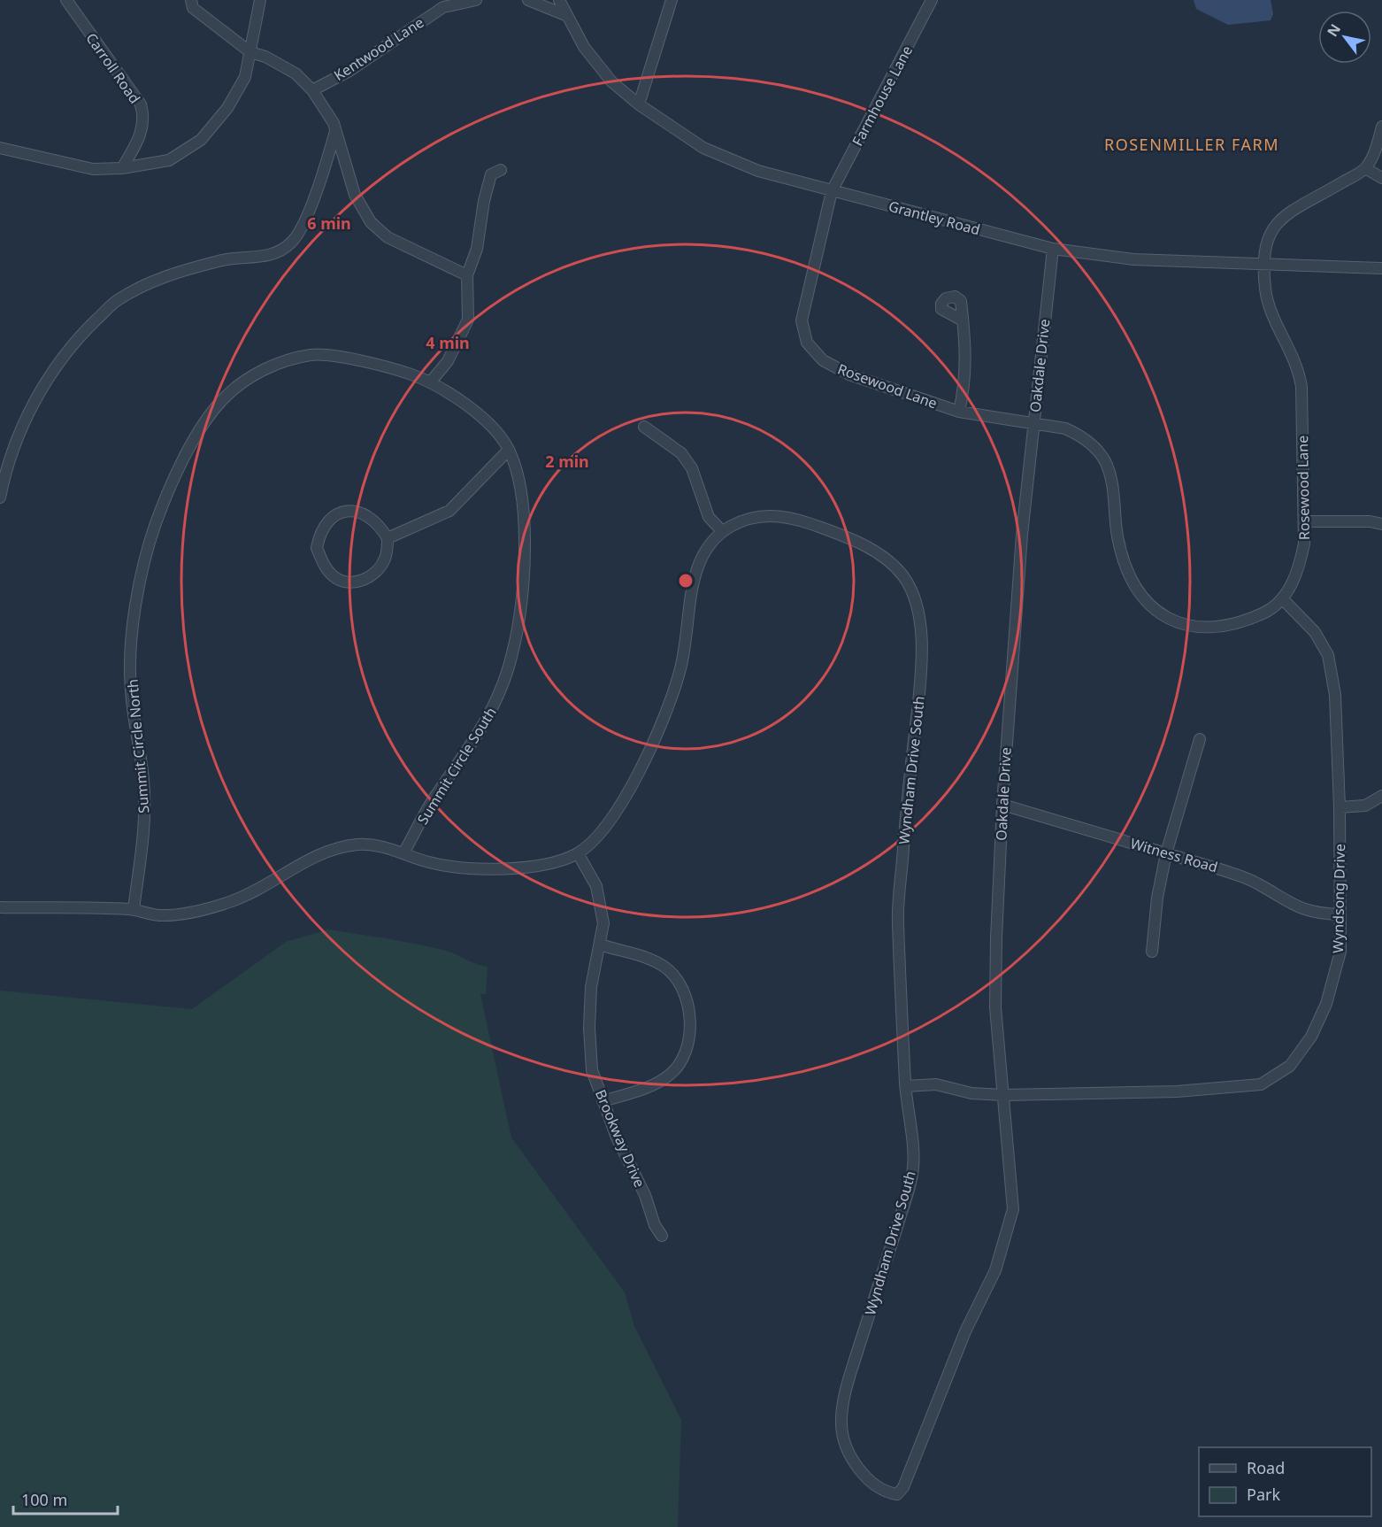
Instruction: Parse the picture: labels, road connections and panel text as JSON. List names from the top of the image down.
{
  "streets": {
    "street": [
      "Kentwood Lane",
      "Carroll Road",
      "Farmhouse Lane",
      "Grantley Road",
      "Oakdale Drive",
      "Rosewood Lane",
      "Summit Circle North",
      "Summit Circle South",
      "Wyndham Drive South",
      "Witness Road",
      "Wyndsong Drive",
      "Brookway Drive"
    ]
  },
  "crossings": [
    ["Farmhouse Lane", "Grantley Road"],
    ["Farmhouse Lane", "Rosewood Lane"],
    ["Grantley Road", "Oakdale Drive"],
    ["Grantley Road", "Rosewood Lane"],
    ["Oakdale Drive", "Rosewood Lane"],
    ["Oakdale Drive", "Wyndham Drive South"],
    ["Oakdale Drive", "Witness Road"],
    ["Oakdale Drive", "Wyndsong Drive"],
    ["Rosewood Lane", "Wyndsong Drive"],
    ["Summit Circle North", "Summit Circle South"],
    ["Summit Circle North", "Wyndham Drive South"],
    ["Summit Circle South", "Wyndham Drive South"],
    ["Wyndham Drive South", "Wyndsong Drive"],
    ["Wyndham Drive South", "Brookway Drive"],
    ["Witness Road", "Wyndsong Drive"]
  ],
  "districts": ["ROSENMILLER FARM"],
  "legend": ["Road", "Park"],
  "scale_bar": "100 m",
  "north": "top left",
  "rings": ["6 min", "4 min", "2 min"]
}
